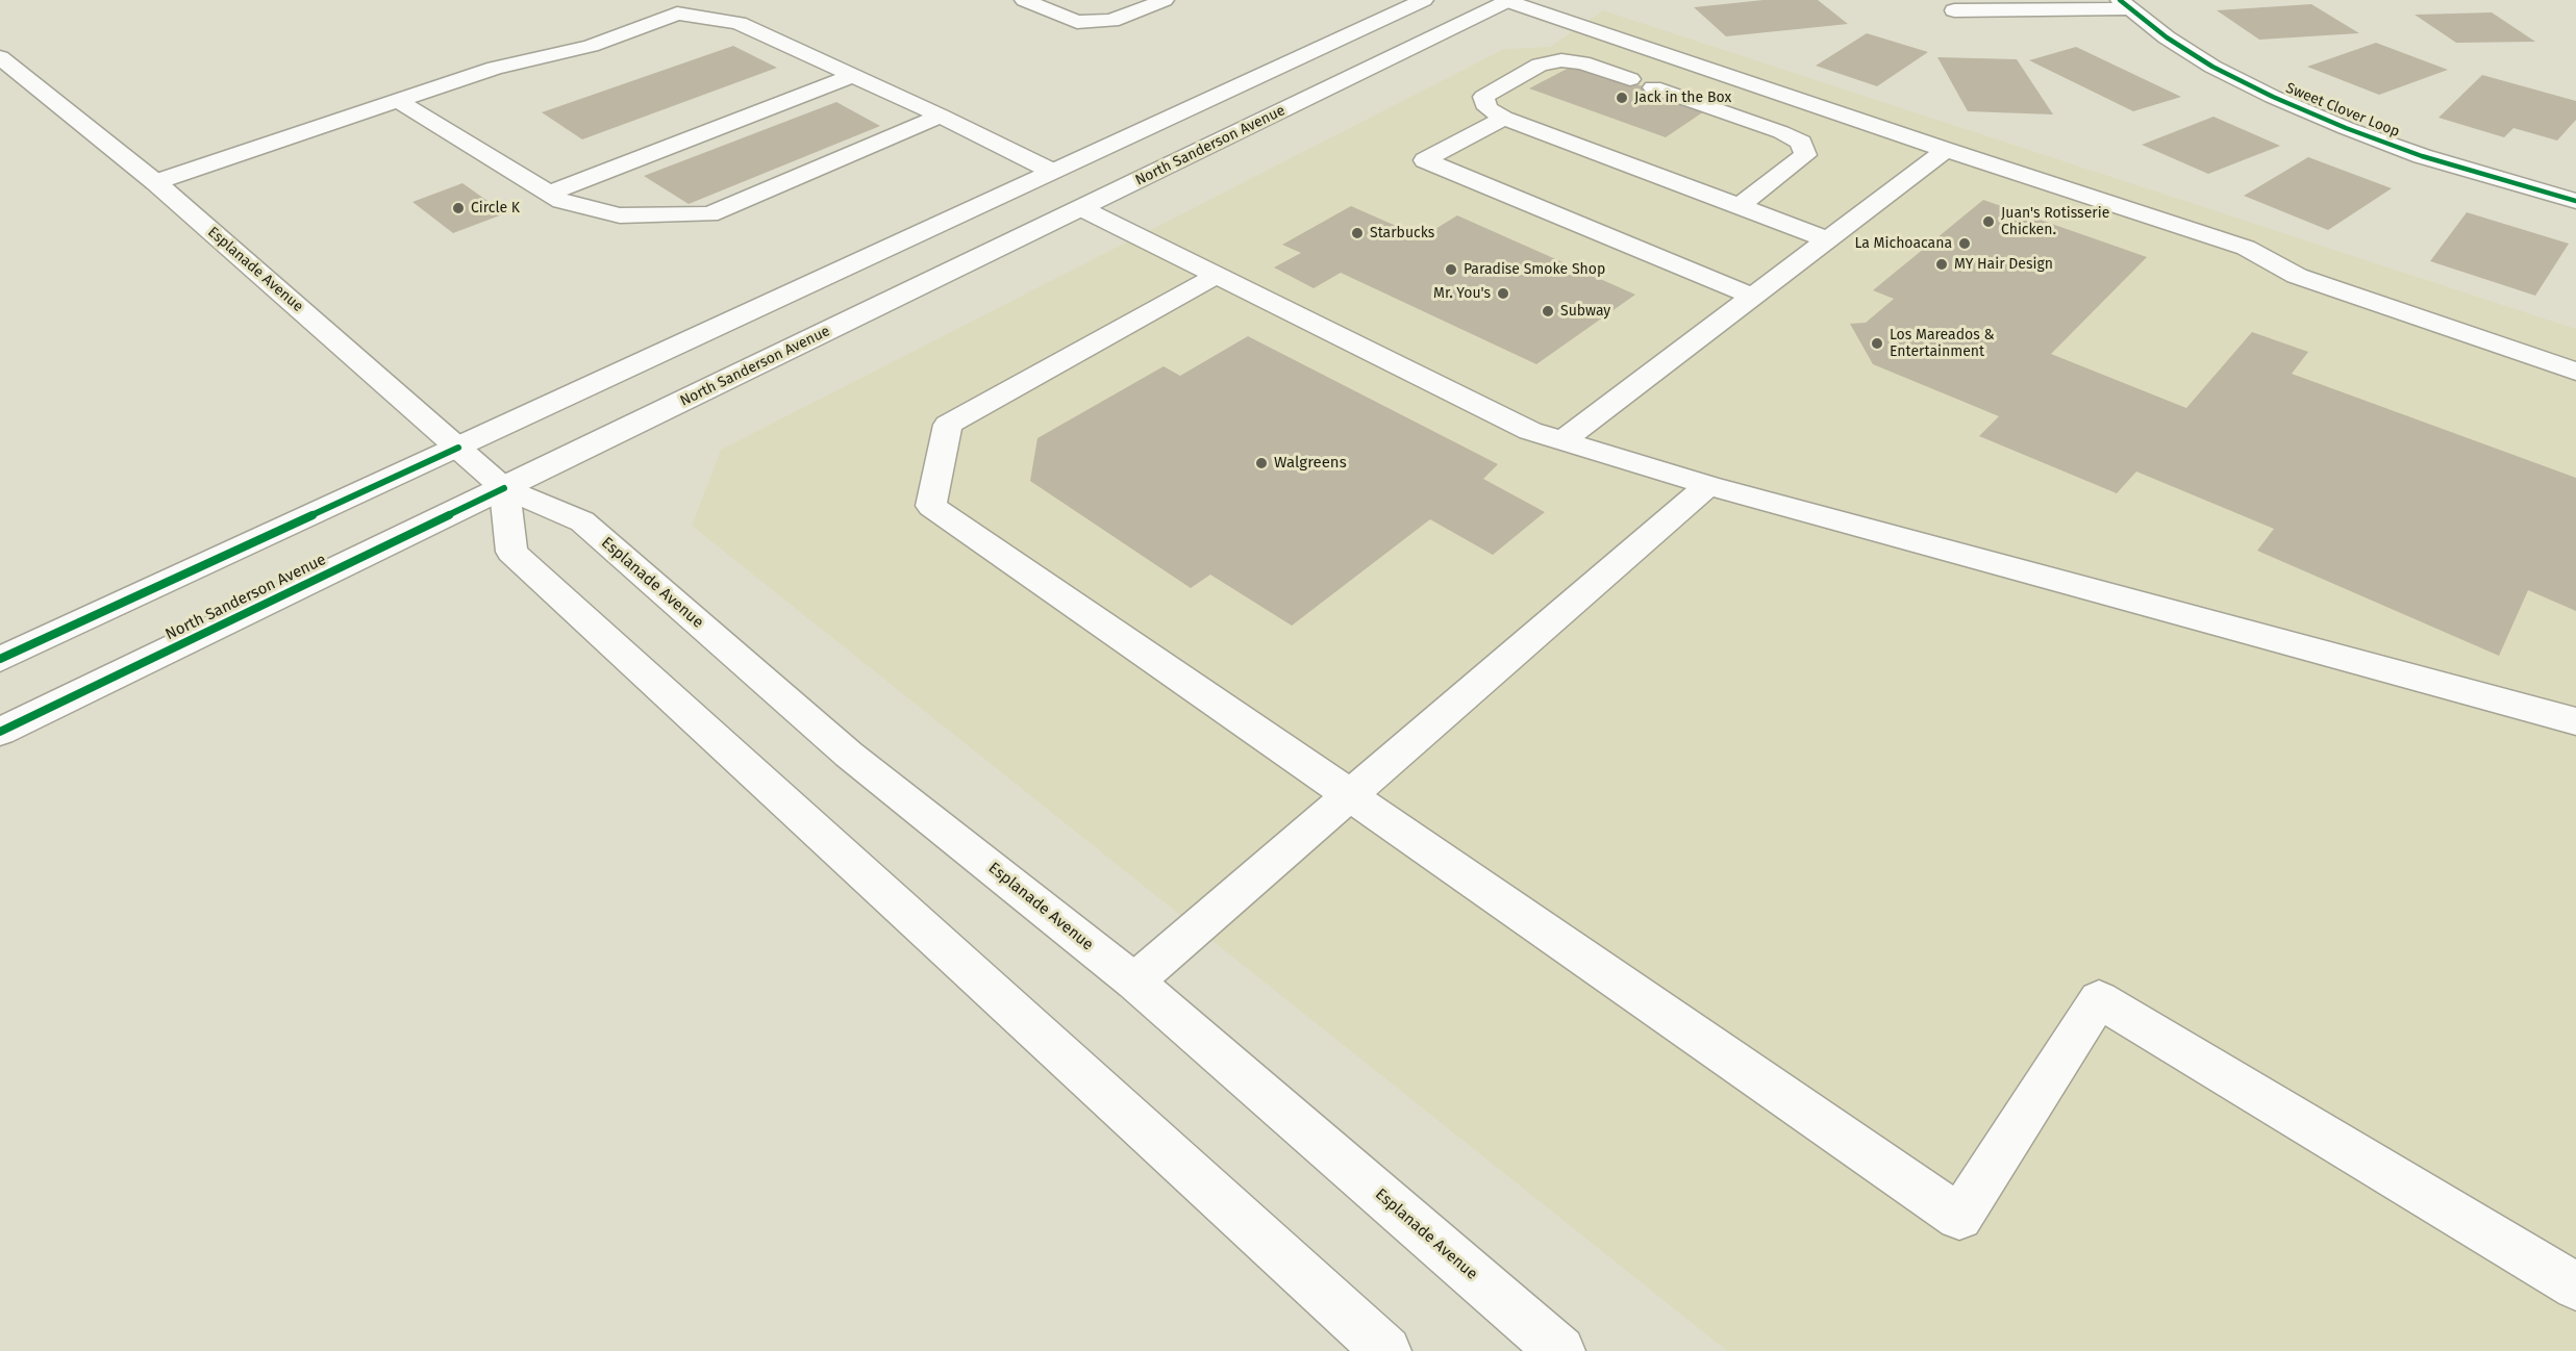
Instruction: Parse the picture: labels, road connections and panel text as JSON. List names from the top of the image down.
{
  "streets": {
    "main road": ["Sweet Clover Loop", "North Sanderson Avenue", "Esplanade Avenue"]
  },
  "crossings": [
    ["North Sanderson Avenue", "Esplanade Avenue"]
  ],
  "places": [
    "Jack in the Box",
    "Circle K",
    "Juan's Rotisserie Chicken.",
    "Starbucks",
    "La Michoacana",
    "MY Hair Design",
    "Paradise Smoke Shop",
    "Mr. You's",
    "Subway",
    "Los Mareados & Entertainment",
    "Walgreens"
  ]
}
